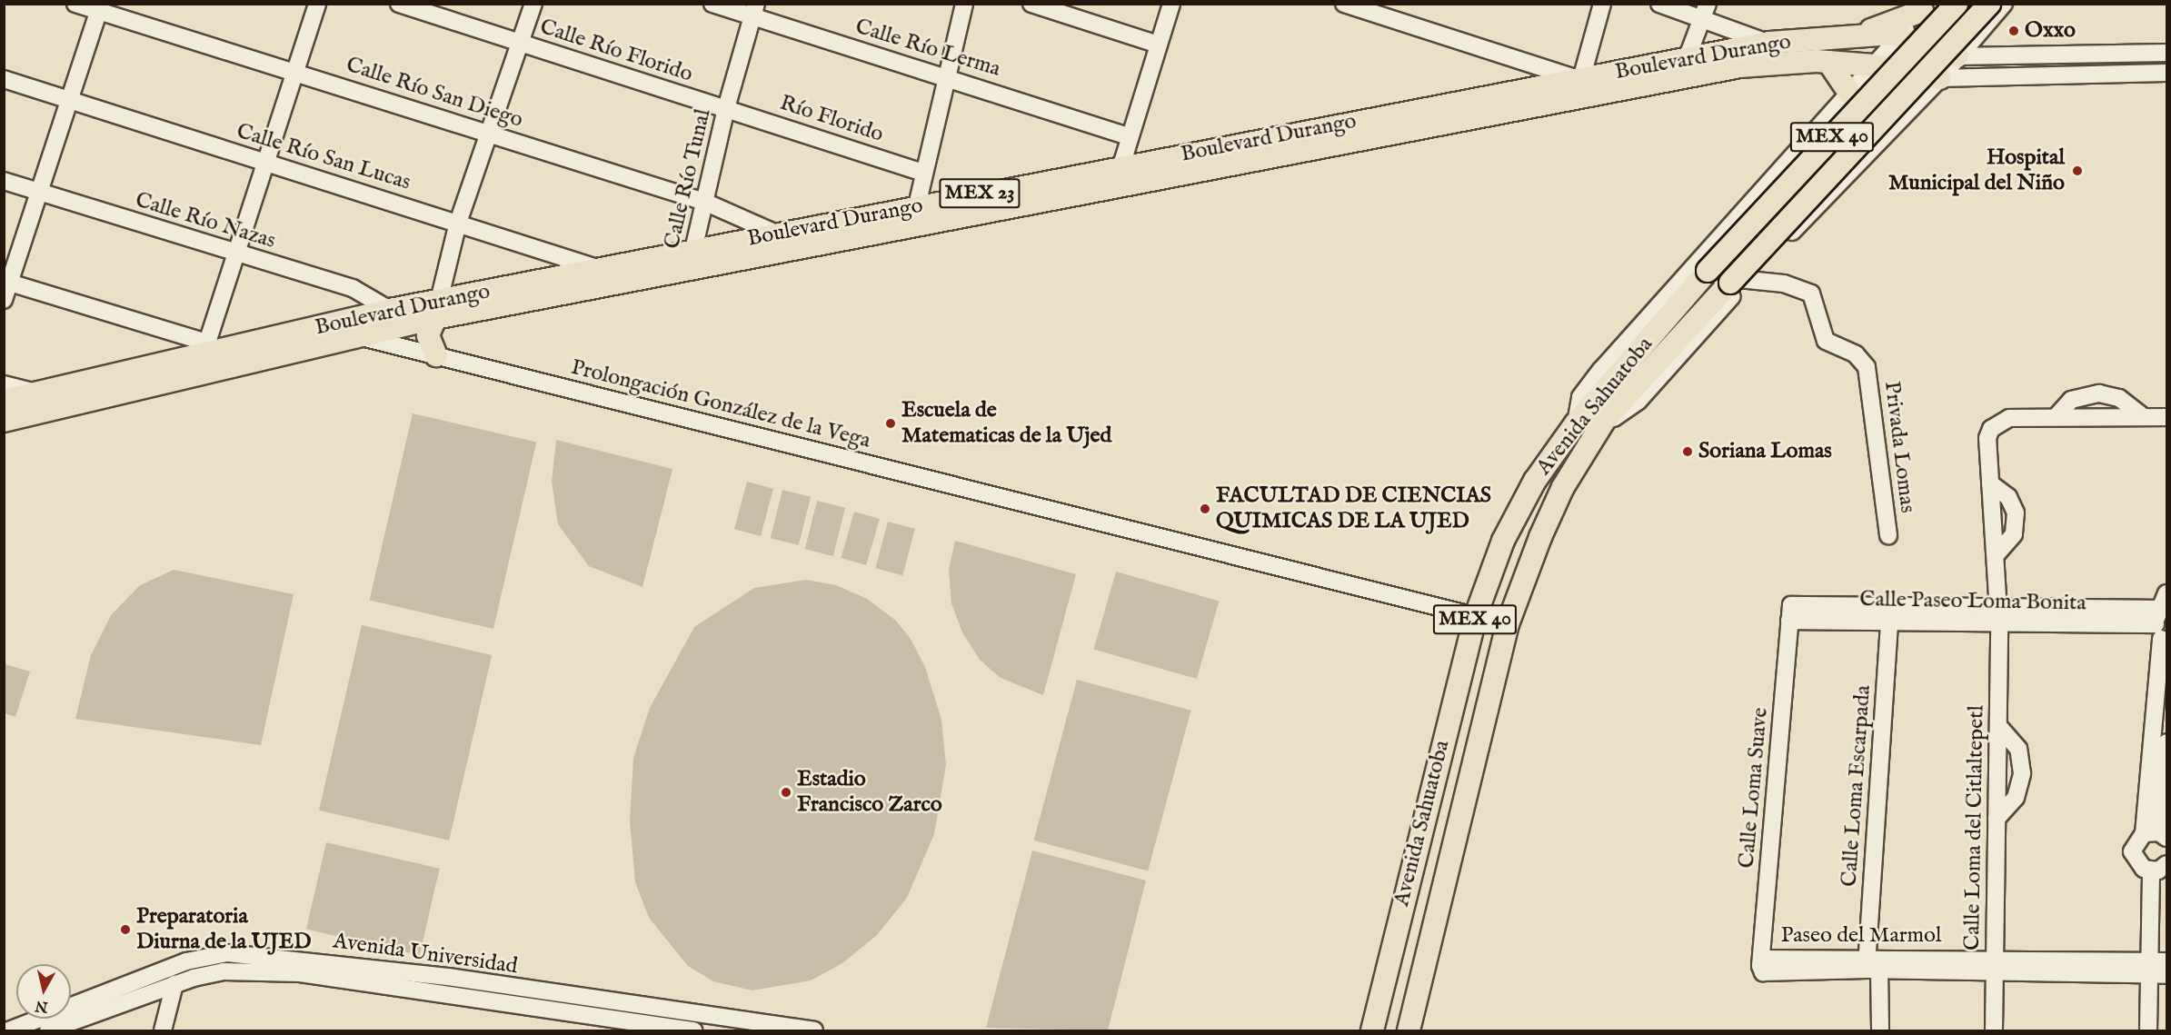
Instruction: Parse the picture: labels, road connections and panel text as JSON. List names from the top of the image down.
{
  "streets": {
    "main road": [
      "Boulevard Durango",
      "MEX 40",
      "MEX 23",
      "Avenida Sahuatoba"
    ],
    "street": [
      "Calle Río Lerma",
      "Calle Río Florido",
      "Calle Río San Diego",
      "Río Florido",
      "Calle Río San Lucas",
      "Calle Río Tunal",
      "Calle Río Nazas",
      "Prolongación González de la Vega",
      "Privada Lomas",
      "Calle Paseo Loma Bonita",
      "Calle Loma Escarpada",
      "Calle Loma Suave",
      "Calle Loma del Citlaltepetl",
      "Paseo del Marmol",
      "Avenida Universidad"
    ]
  },
  "crossings": [
    ["Calle Río Lerma", "Calle Río Tunal"],
    ["Calle Río Florido", "Río Florido"],
    ["Calle Río Florido", "Calle Río Tunal"],
    ["Boulevard Durango", "Calle Río San Diego"],
    ["Boulevard Durango", "Calle Río San Lucas"],
    ["Boulevard Durango", "Calle Río Tunal"],
    ["Boulevard Durango", "Calle Río Nazas"],
    ["Boulevard Durango", "Prolongación González de la Vega"],
    ["Calle Río San Diego", "Calle Río Tunal"],
    ["Río Florido", "Calle Río Tunal"],
    ["Prolongación González de la Vega", "Avenida Sahuatoba"],
    ["Avenida Sahuatoba", "Privada Lomas"],
    ["Calle Paseo Loma Bonita", "Calle Loma Escarpada"],
    ["Calle Paseo Loma Bonita", "Calle Loma Suave"],
    ["Calle Paseo Loma Bonita", "Calle Loma del Citlaltepetl"],
    ["Calle Loma Escarpada", "Paseo del Marmol"],
    ["Calle Loma Suave", "Paseo del Marmol"],
    ["Calle Loma del Citlaltepetl", "Paseo del Marmol"]
  ],
  "places": [
    "Oxxo",
    "Hospital Municipal del Niño",
    "Escuela de Matematicas de la Ujed",
    "Soriana Lomas",
    "FACULTAD DE CIENCIAS QUIMICAS DE LA UJED",
    "Estadio Francisco Zarco",
    "Preparatoria Diurna de la UJED"
  ],
  "north": "bottom"
}
